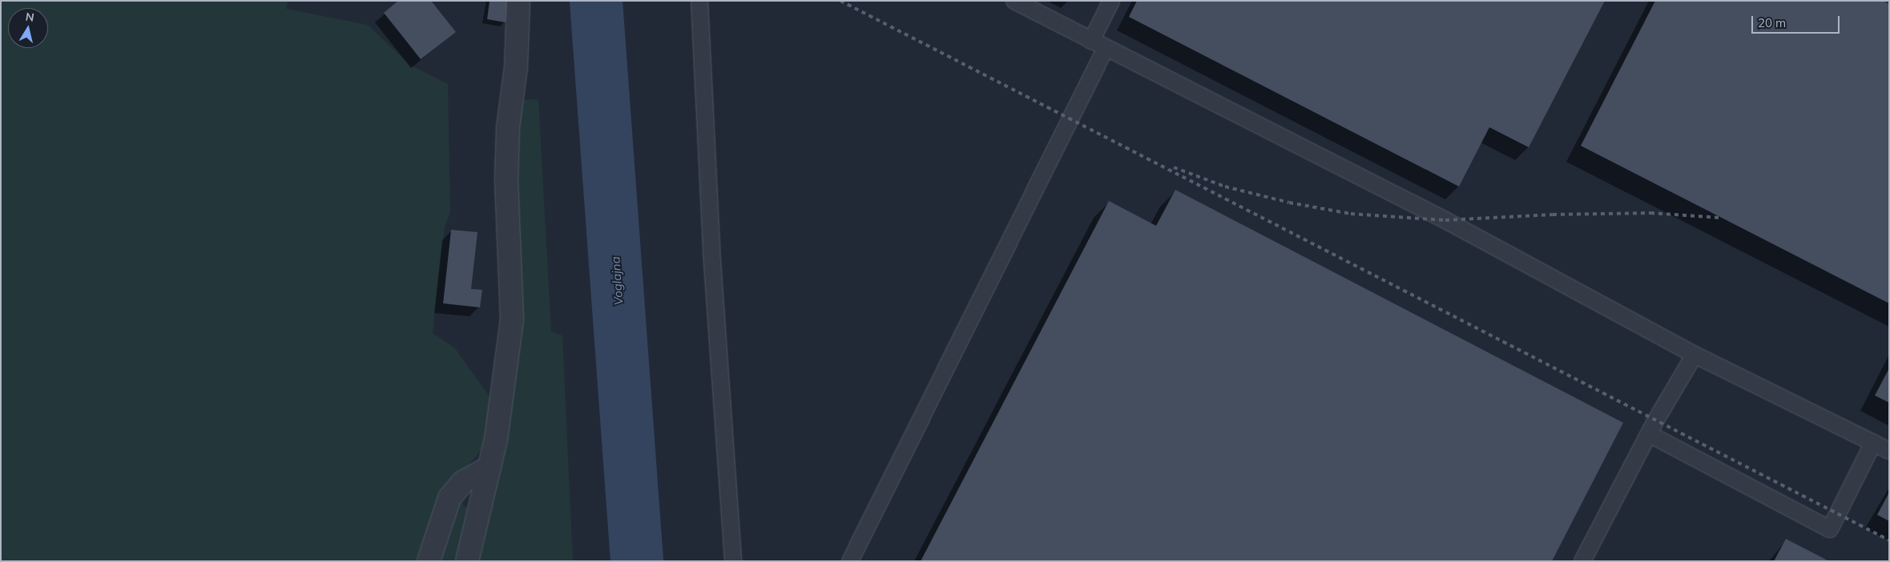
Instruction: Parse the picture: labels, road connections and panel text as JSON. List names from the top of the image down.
{
  "water": ["Voglajna"],
  "scale_bar": "20 m",
  "north": "top"
}
